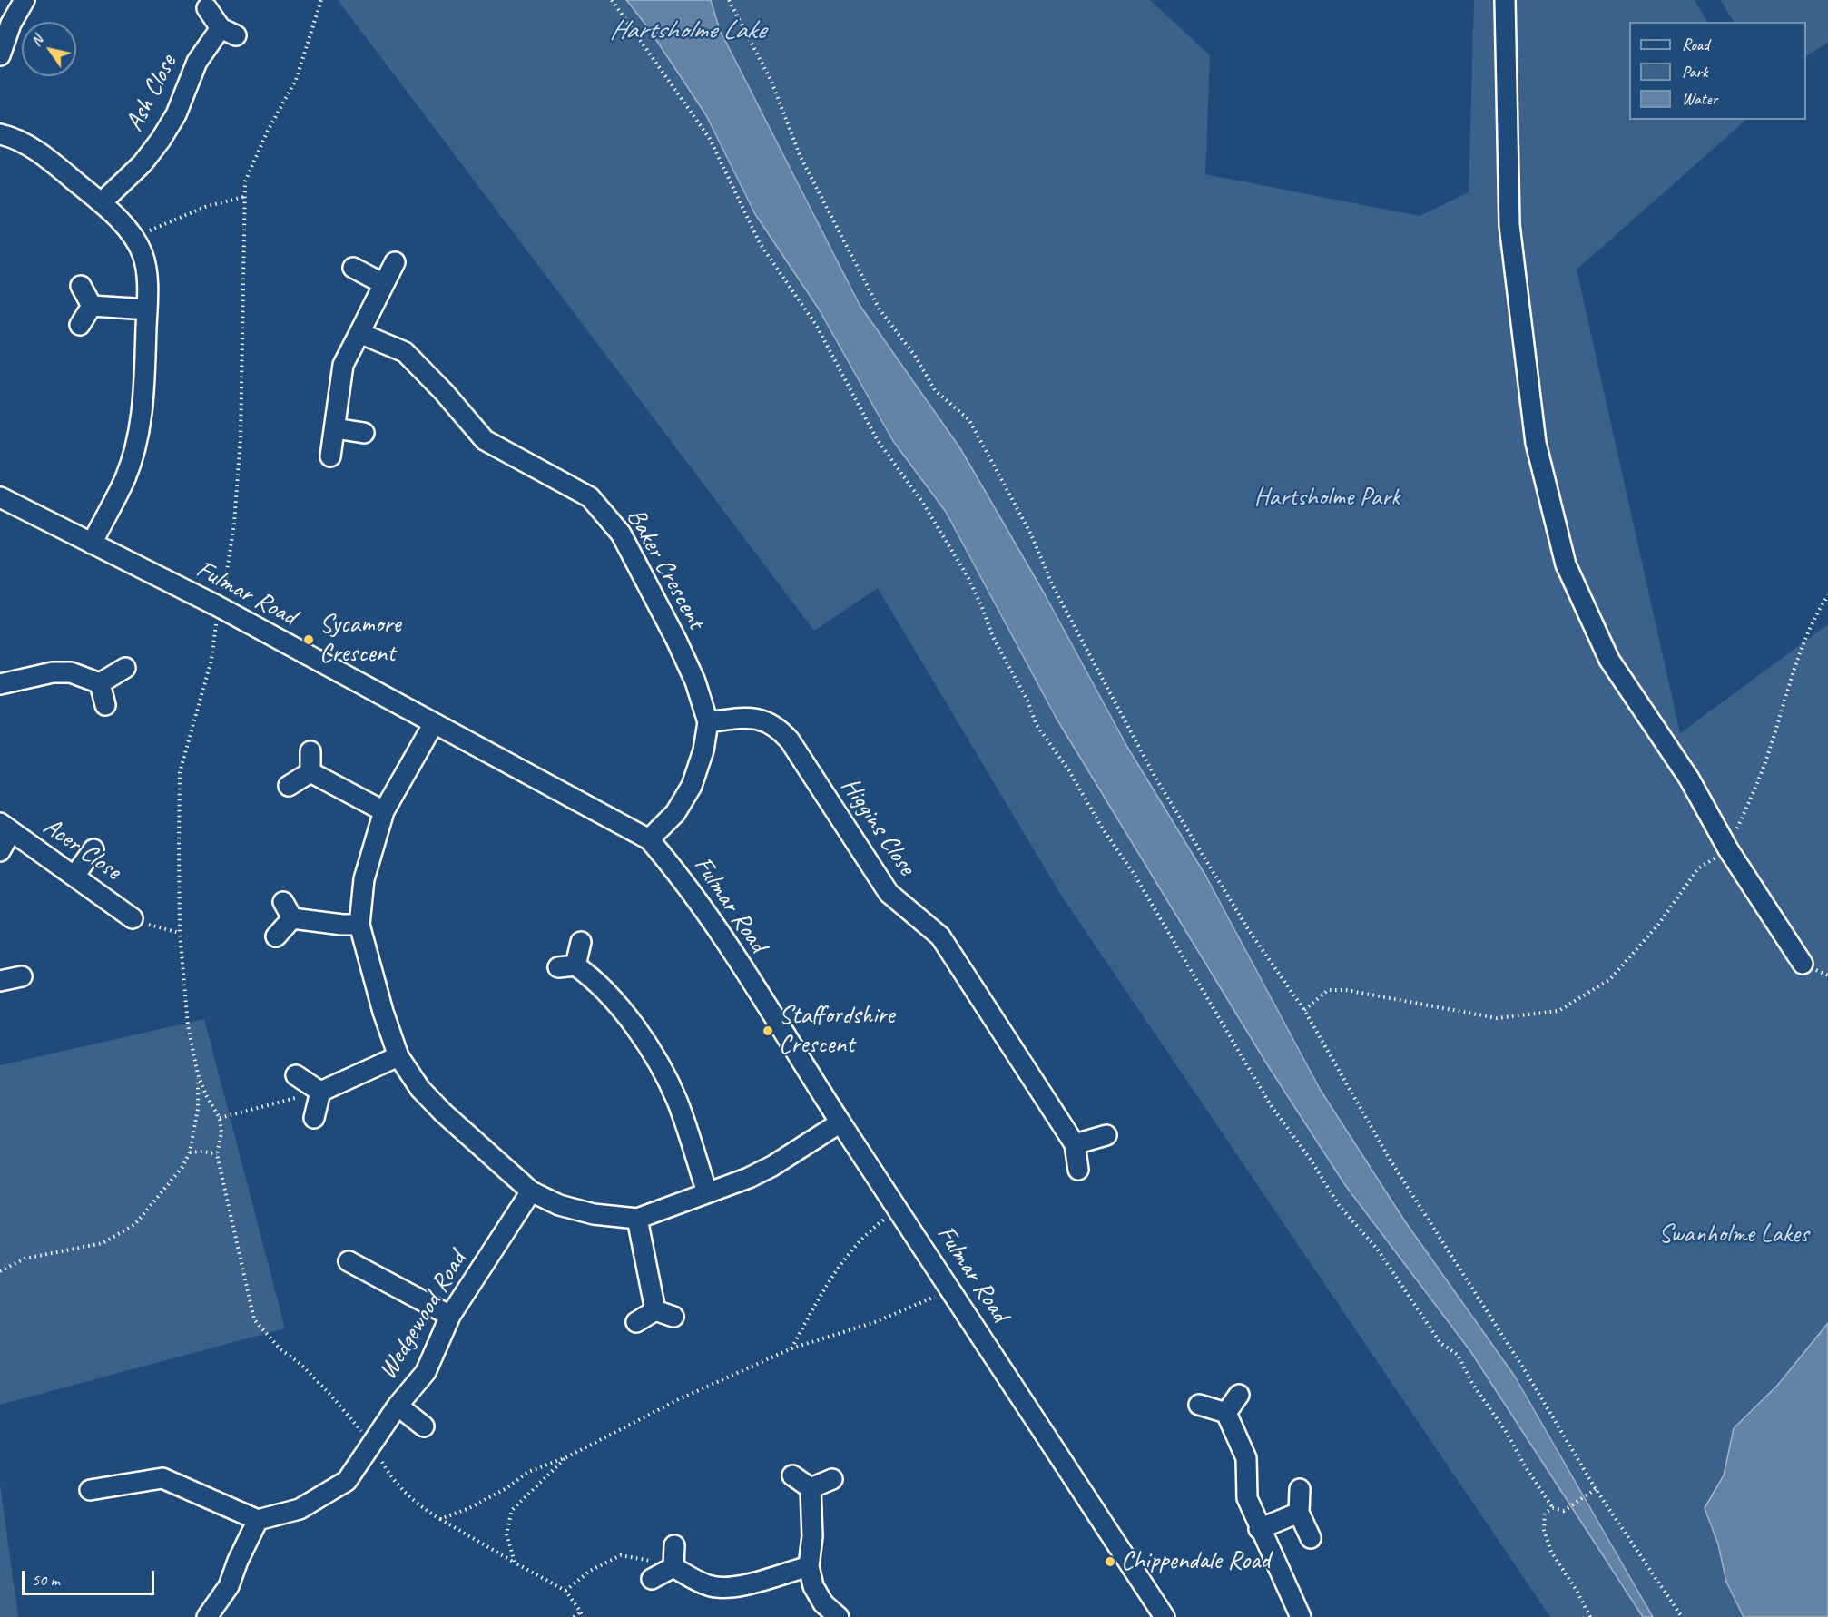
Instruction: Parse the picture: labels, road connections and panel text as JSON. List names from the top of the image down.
{
  "streets": {
    "street": [
      "Ash Close",
      "Baker Crescent",
      "Fulmar Road",
      "Higgins Close",
      "Acer Close",
      "Wedgewood Road"
    ]
  },
  "crossings": [
    ["Baker Crescent", "Fulmar Road"],
    ["Baker Crescent", "Higgins Close"]
  ],
  "water": ["Hartsholme Lake"],
  "parks": ["Hartsholme Park", "Swanholme Lakes"],
  "places": ["Sycamore Crescent", "Staffordshire Crescent", "Chippendale Road"],
  "legend": ["Road", "Park", "Water"],
  "scale_bar": "50 m",
  "north": "top left"
}
